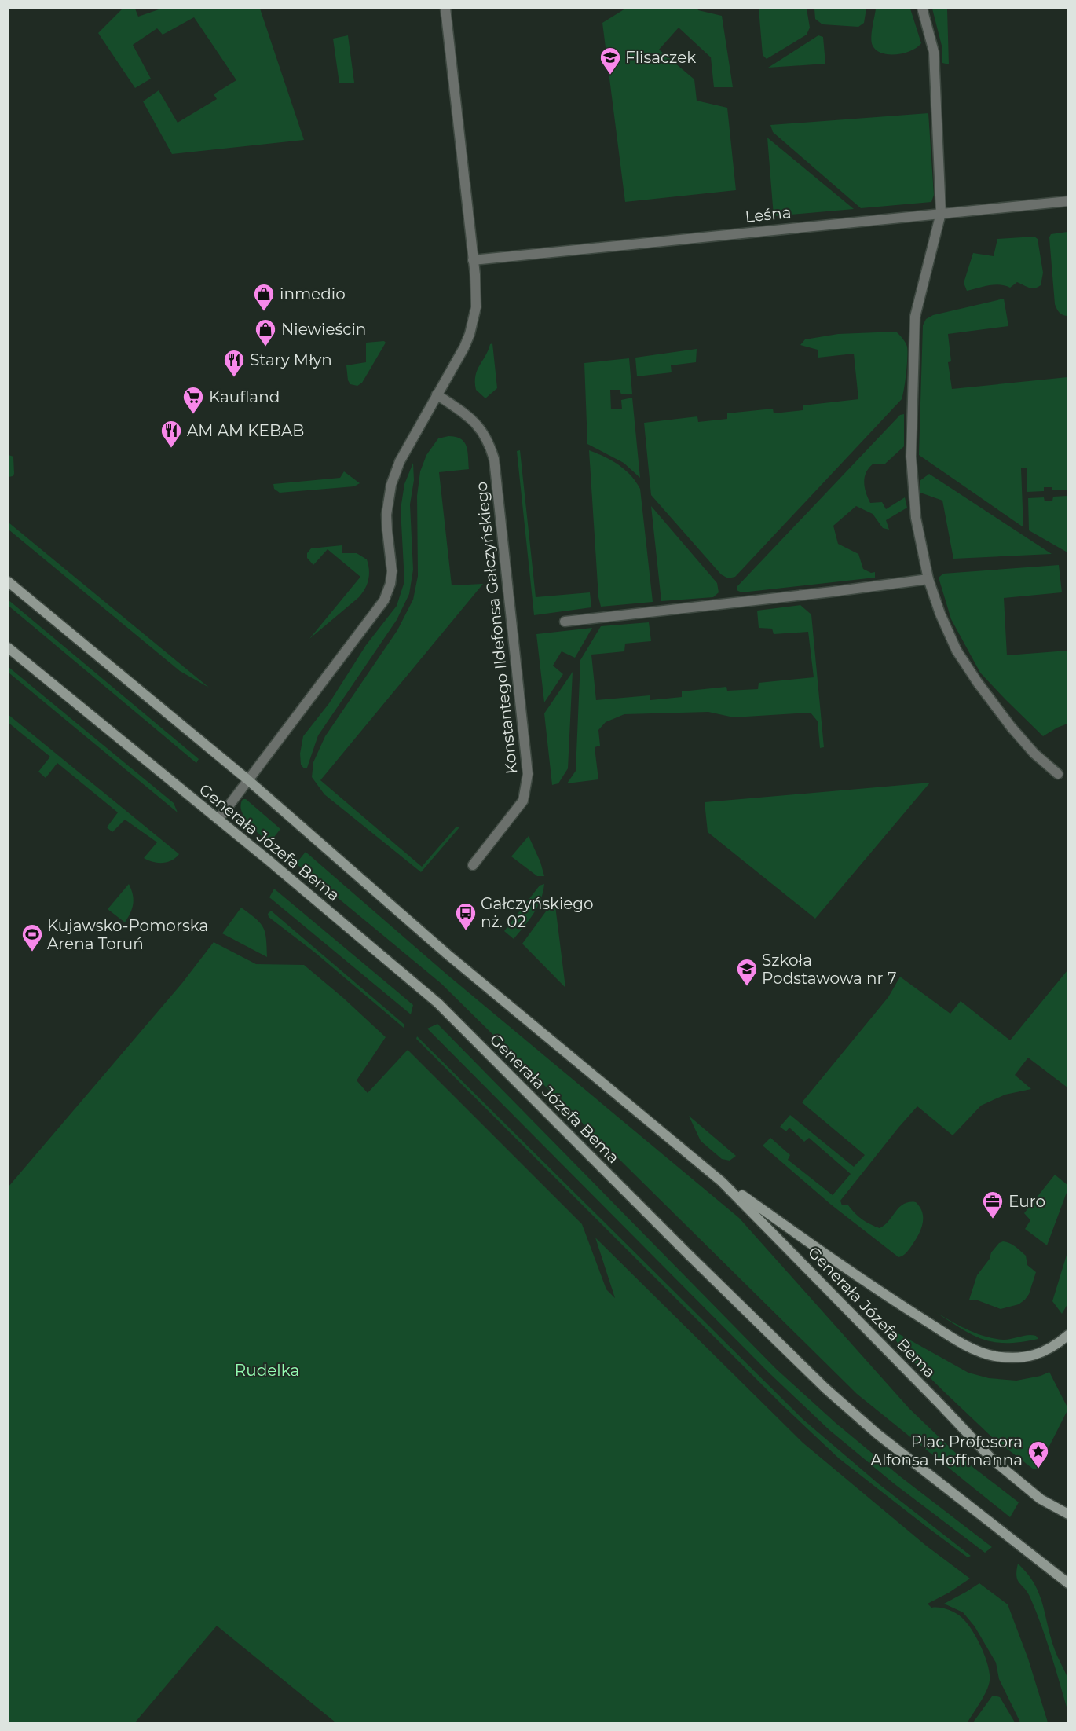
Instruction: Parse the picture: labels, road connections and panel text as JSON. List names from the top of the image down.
{
  "streets": {
    "main road": ["Generała Józefa Bema"],
    "street": ["Leśna", "Konstantego Ildefonsa Gałczyńskiego"]
  },
  "parks": ["Rudelka"],
  "places": {
    "school or university": ["Flisaczek", "Szkoła Podstawowa nr 7"],
    "shop": ["inmedio", "Niewieścin"],
    "restaurant": ["Stary Młyn", "AM AM KEBAB"],
    "supermarket": ["Kaufland"],
    "bus stop": ["Gałczyńskiego nż. 02"],
    "sports": ["Kujawsko-Pomorska Arena Toruń"],
    "office": ["Euro"],
    "place": ["Plac Profesora Alfonsa Hoffmanna"]
  }
}
